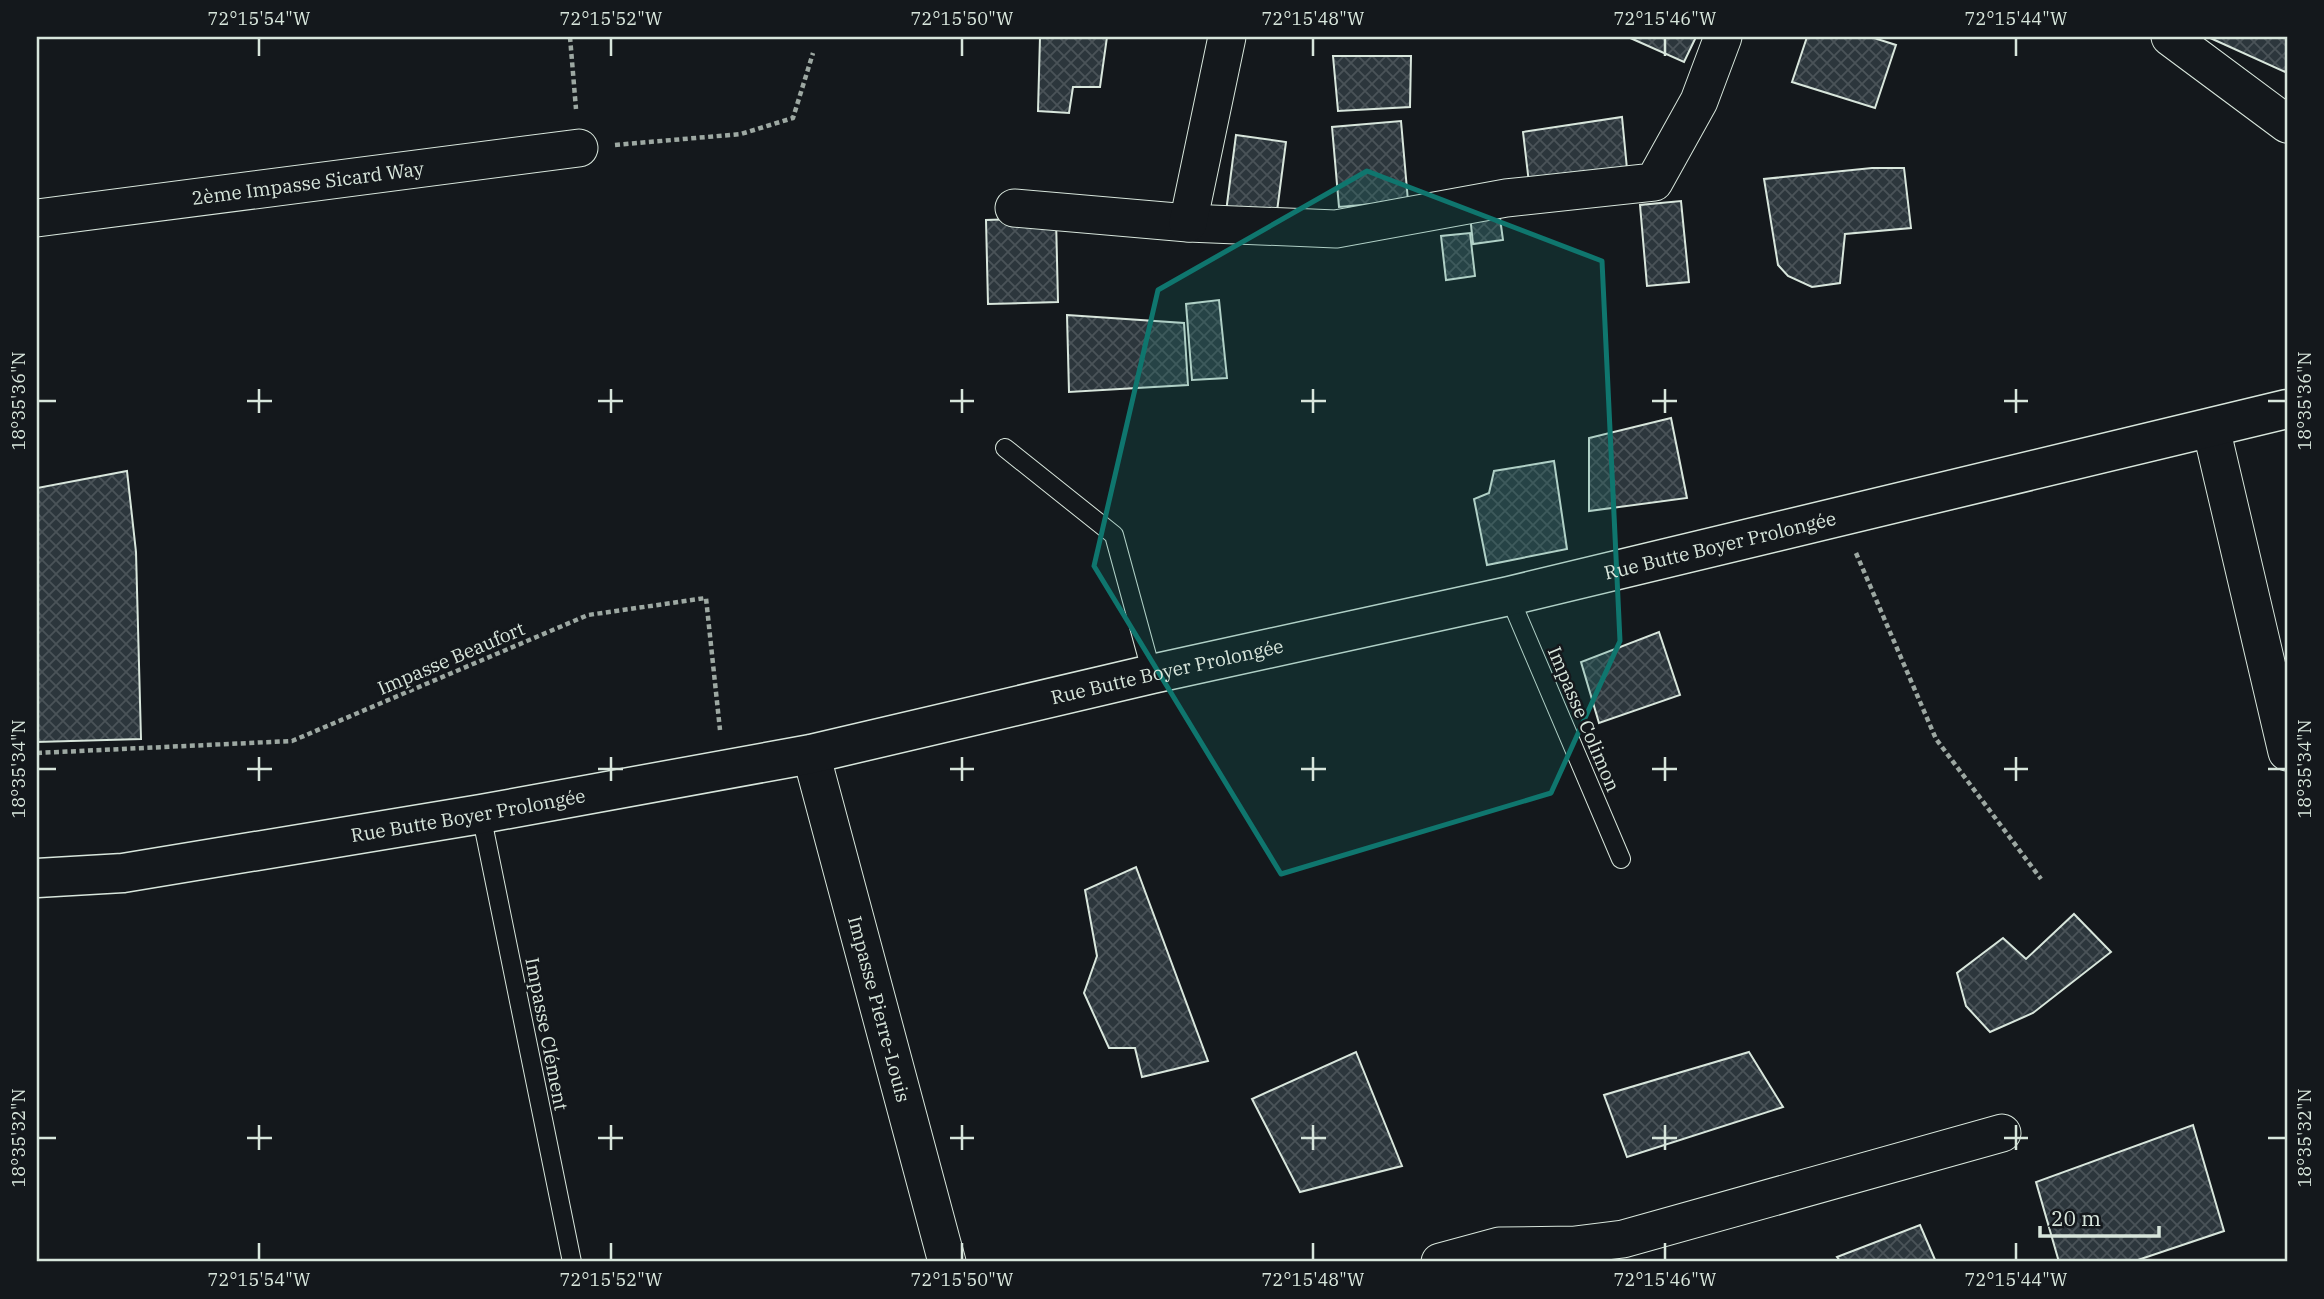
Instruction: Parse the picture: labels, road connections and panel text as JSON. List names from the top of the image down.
{
  "streets": {
    "street": ["2ème Impasse Sicard Way", "Rue Butte Boyer Prolongée", "Impasse Pierre-Louis"],
    "lane": ["Impasse Colimon", "Impasse Clément"],
    "path": ["Impasse Beaufort"]
  },
  "crossings": [
    ["Rue Butte Boyer Prolongée", "Impasse Beaufort"],
    ["Rue Butte Boyer Prolongée", "Impasse Colimon"],
    ["Rue Butte Boyer Prolongée", "Impasse Pierre-Louis"],
    ["Rue Butte Boyer Prolongée", "Impasse Clément"]
  ],
  "scale_bar": "20 m",
  "coordinates": [
    "72°15'54\"W",
    "72°15'52\"W",
    "72°15'50\"W",
    "72°15'48\"W",
    "72°15'46\"W",
    "72°15'44\"W",
    "18°35'36\"N",
    "18°35'34\"N",
    "18°35'32\"N"
  ]
}
